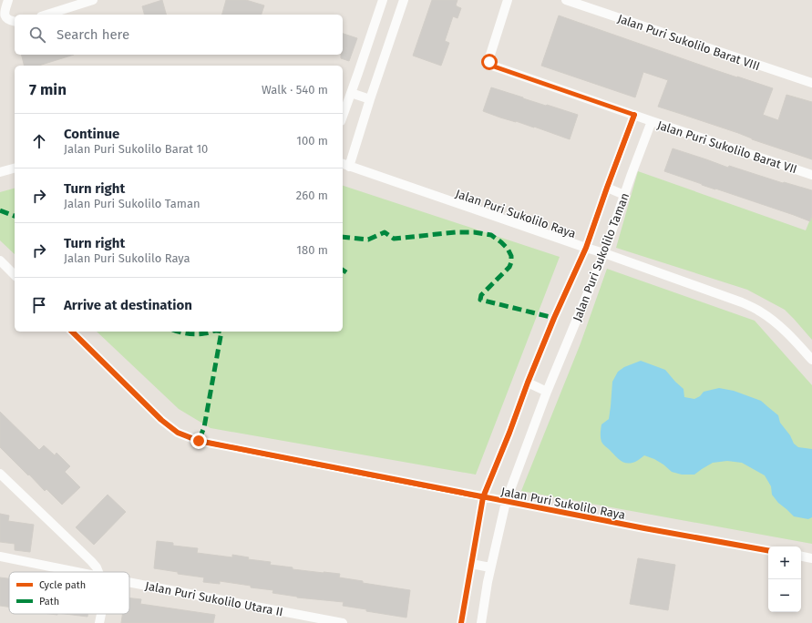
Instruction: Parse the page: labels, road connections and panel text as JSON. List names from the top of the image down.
{
  "streets": {
    "street": [
      "Jalan Puri Sukolilo Barat VIII",
      "Jalan Puri Sukolilo Barat VII",
      "Jalan Puri Sukolilo Raya",
      "Jalan Puri Sukolilo Taman",
      "Jalan Puri Sukolilo Utara II"
    ]
  },
  "crossings": [
    ["Jalan Puri Sukolilo Barat VII", "Jalan Puri Sukolilo Taman"],
    ["Jalan Puri Sukolilo Raya", "Jalan Puri Sukolilo Taman"]
  ],
  "legend": ["Cycle path", "Path"],
  "page": {
    "search": "Search here",
    "heading": ["7 min", "Walk · 540 m"],
    "list": [
      ["Continue", "Jalan Puri Sukolilo Barat 10", "100 m"],
      ["Turn right", "Jalan Puri Sukolilo Taman", "260 m"],
      ["Turn right", "Jalan Puri Sukolilo Raya", "180 m"],
      "Arrive at destination"
    ],
    "map_buttons": ["+", "−"]
  }
}
